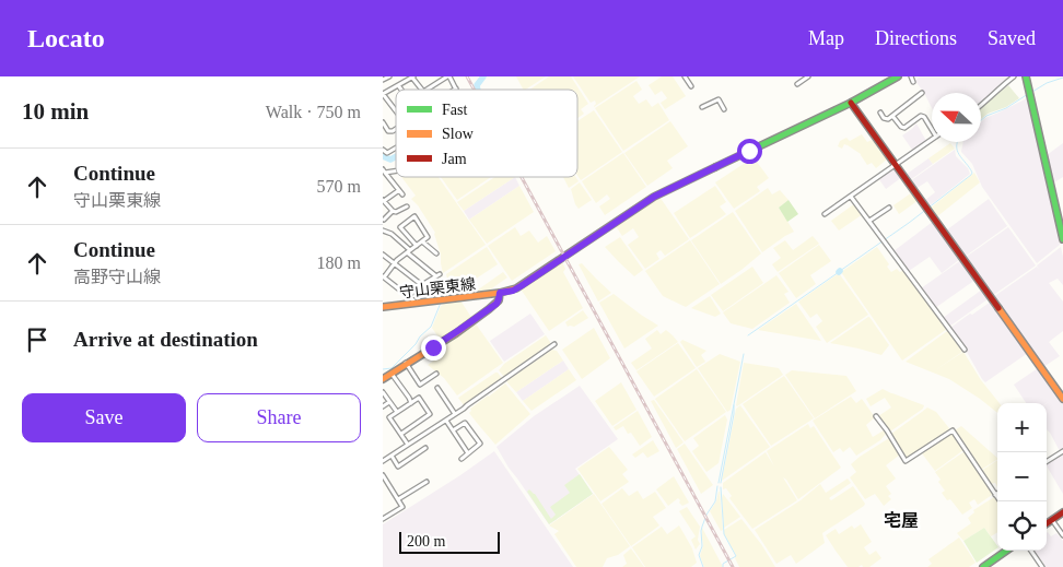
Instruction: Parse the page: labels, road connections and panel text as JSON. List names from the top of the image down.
{
  "streets": {
    "main road": ["守山栗東線"]
  },
  "districts": ["宅屋"],
  "legend": ["Fast", "Slow", "Jam"],
  "scale_bar": "200 m",
  "north": "left",
  "page": {
    "header": "Locato",
    "nav": ["Map", "Directions", "Saved"],
    "heading": ["10 min", "Walk · 750 m"],
    "list": [
      ["Continue", "守山栗東線", "570 m"],
      ["Continue", "高野守山線", "180 m"],
      "Arrive at destination"
    ],
    "buttons": ["Save", "Share"],
    "map_buttons": ["+", "−"],
    "scale": "200 m"
  }
}
